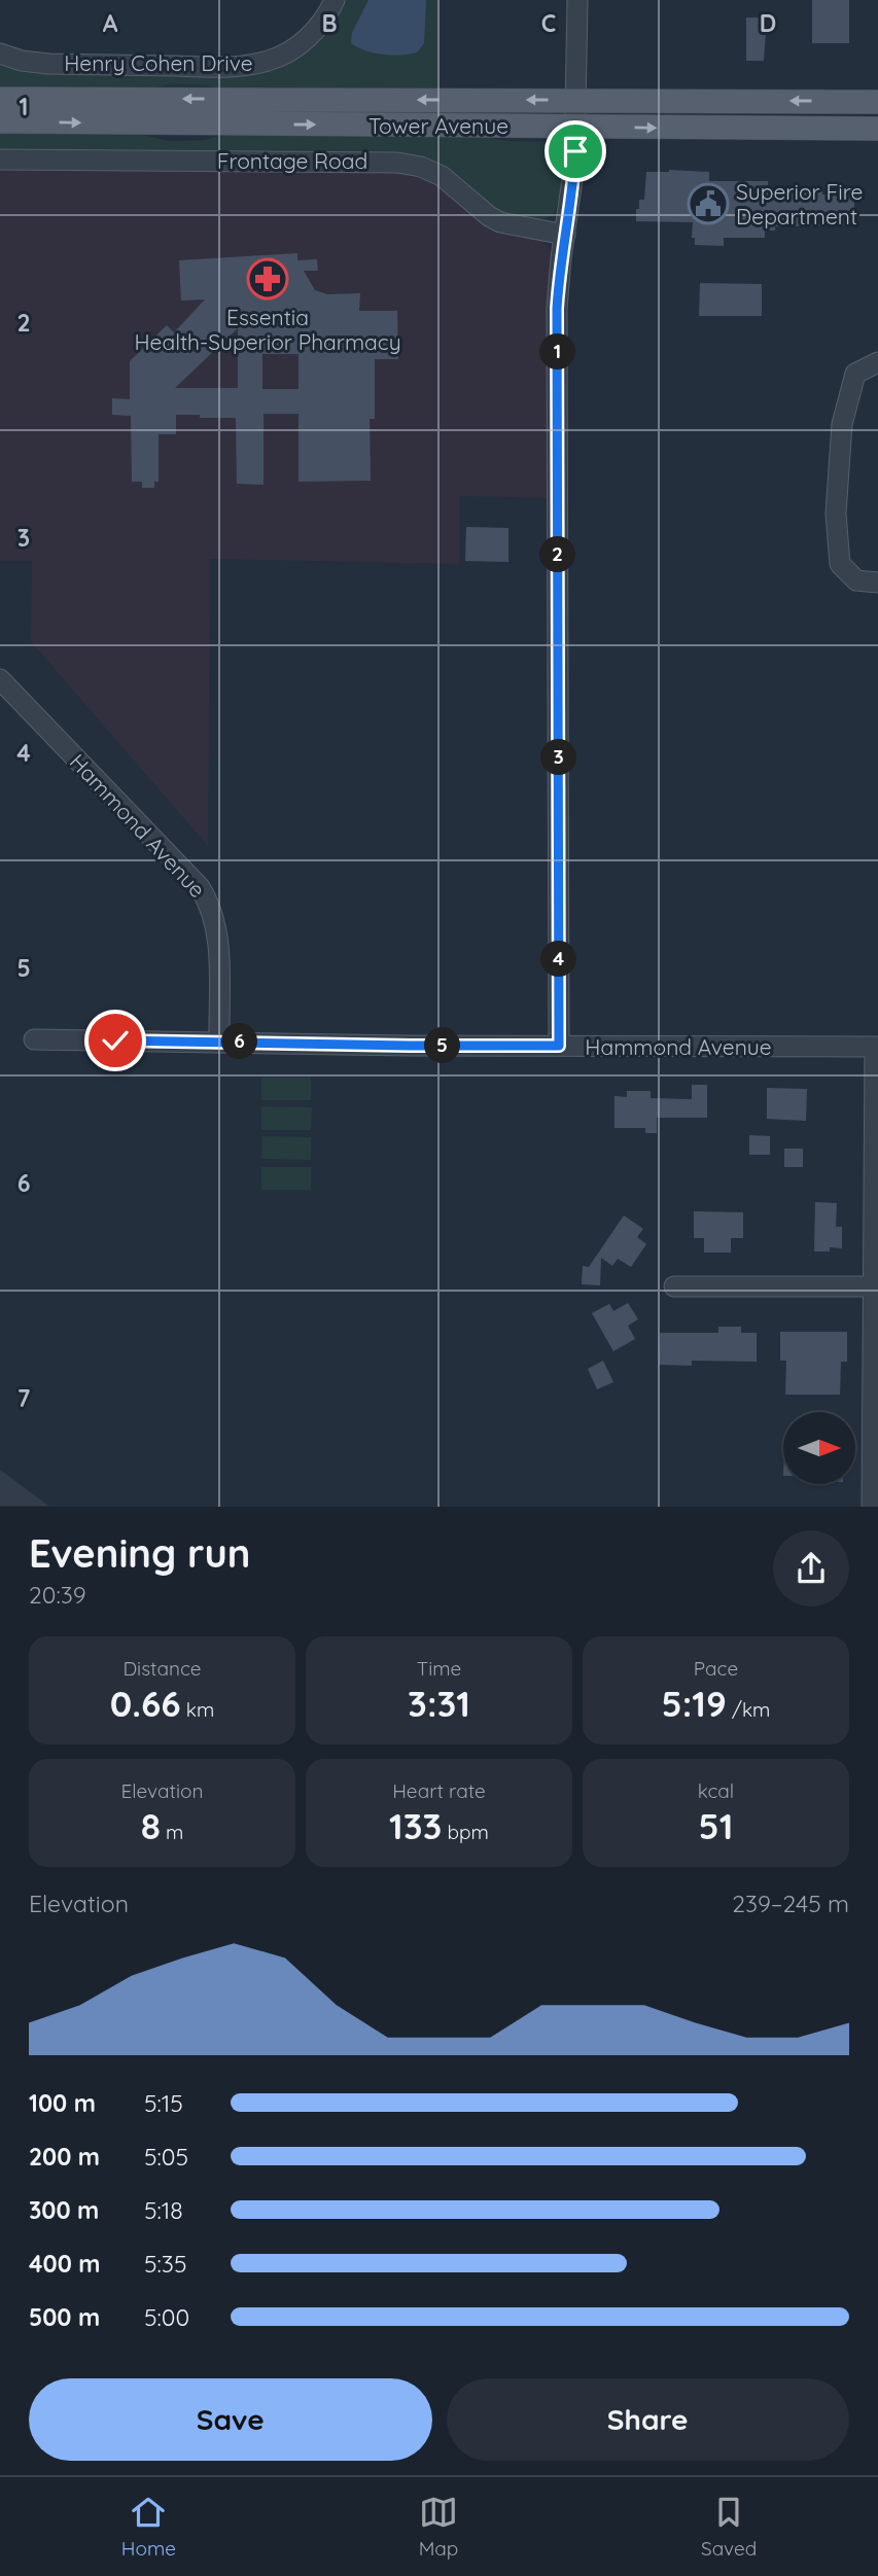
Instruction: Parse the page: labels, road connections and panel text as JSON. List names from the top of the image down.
{
  "streets": {
    "main road": ["Tower Avenue"],
    "street": ["Henry Cohen Drive", "Frontage Road", "Hammond Avenue"]
  },
  "places": {
    "public building": ["Superior Fire Department"],
    "pharmacy": ["Essentia Health-Superior Pharmacy"]
  },
  "north": "right",
  "page": {
    "pins": [
      "1",
      "2",
      "3",
      "4",
      "6",
      "5"
    ],
    "heading": ["Evening run", "20:39"],
    "stats": [
      ["Distance", "0.66 km"],
      ["Time", "3:31"],
      ["Pace", "5:19 /km"],
      ["Elevation", "8 m"],
      ["Heart rate", "133 bpm"],
      ["kcal", "51"]
    ],
    "chart": ["Elevation", "239–245 m"],
    "list": [
      {
        "name": "100 m",
        "note": "5:15"
      },
      {
        "name": "200 m",
        "note": "5:05"
      },
      {
        "name": "300 m",
        "note": "5:18"
      },
      {
        "name": "400 m",
        "note": "5:35"
      },
      {
        "name": "500 m",
        "note": "5:00"
      }
    ],
    "buttons": ["Save", "Share"],
    "tabs": ["Home", "Map", "Saved"]
  },
  "grid": {
    "columns": [
      "A",
      "B",
      "C",
      "D"
    ],
    "rows": [
      "1",
      "2",
      "3",
      "4",
      "5",
      "6",
      "7"
    ]
  }
}
